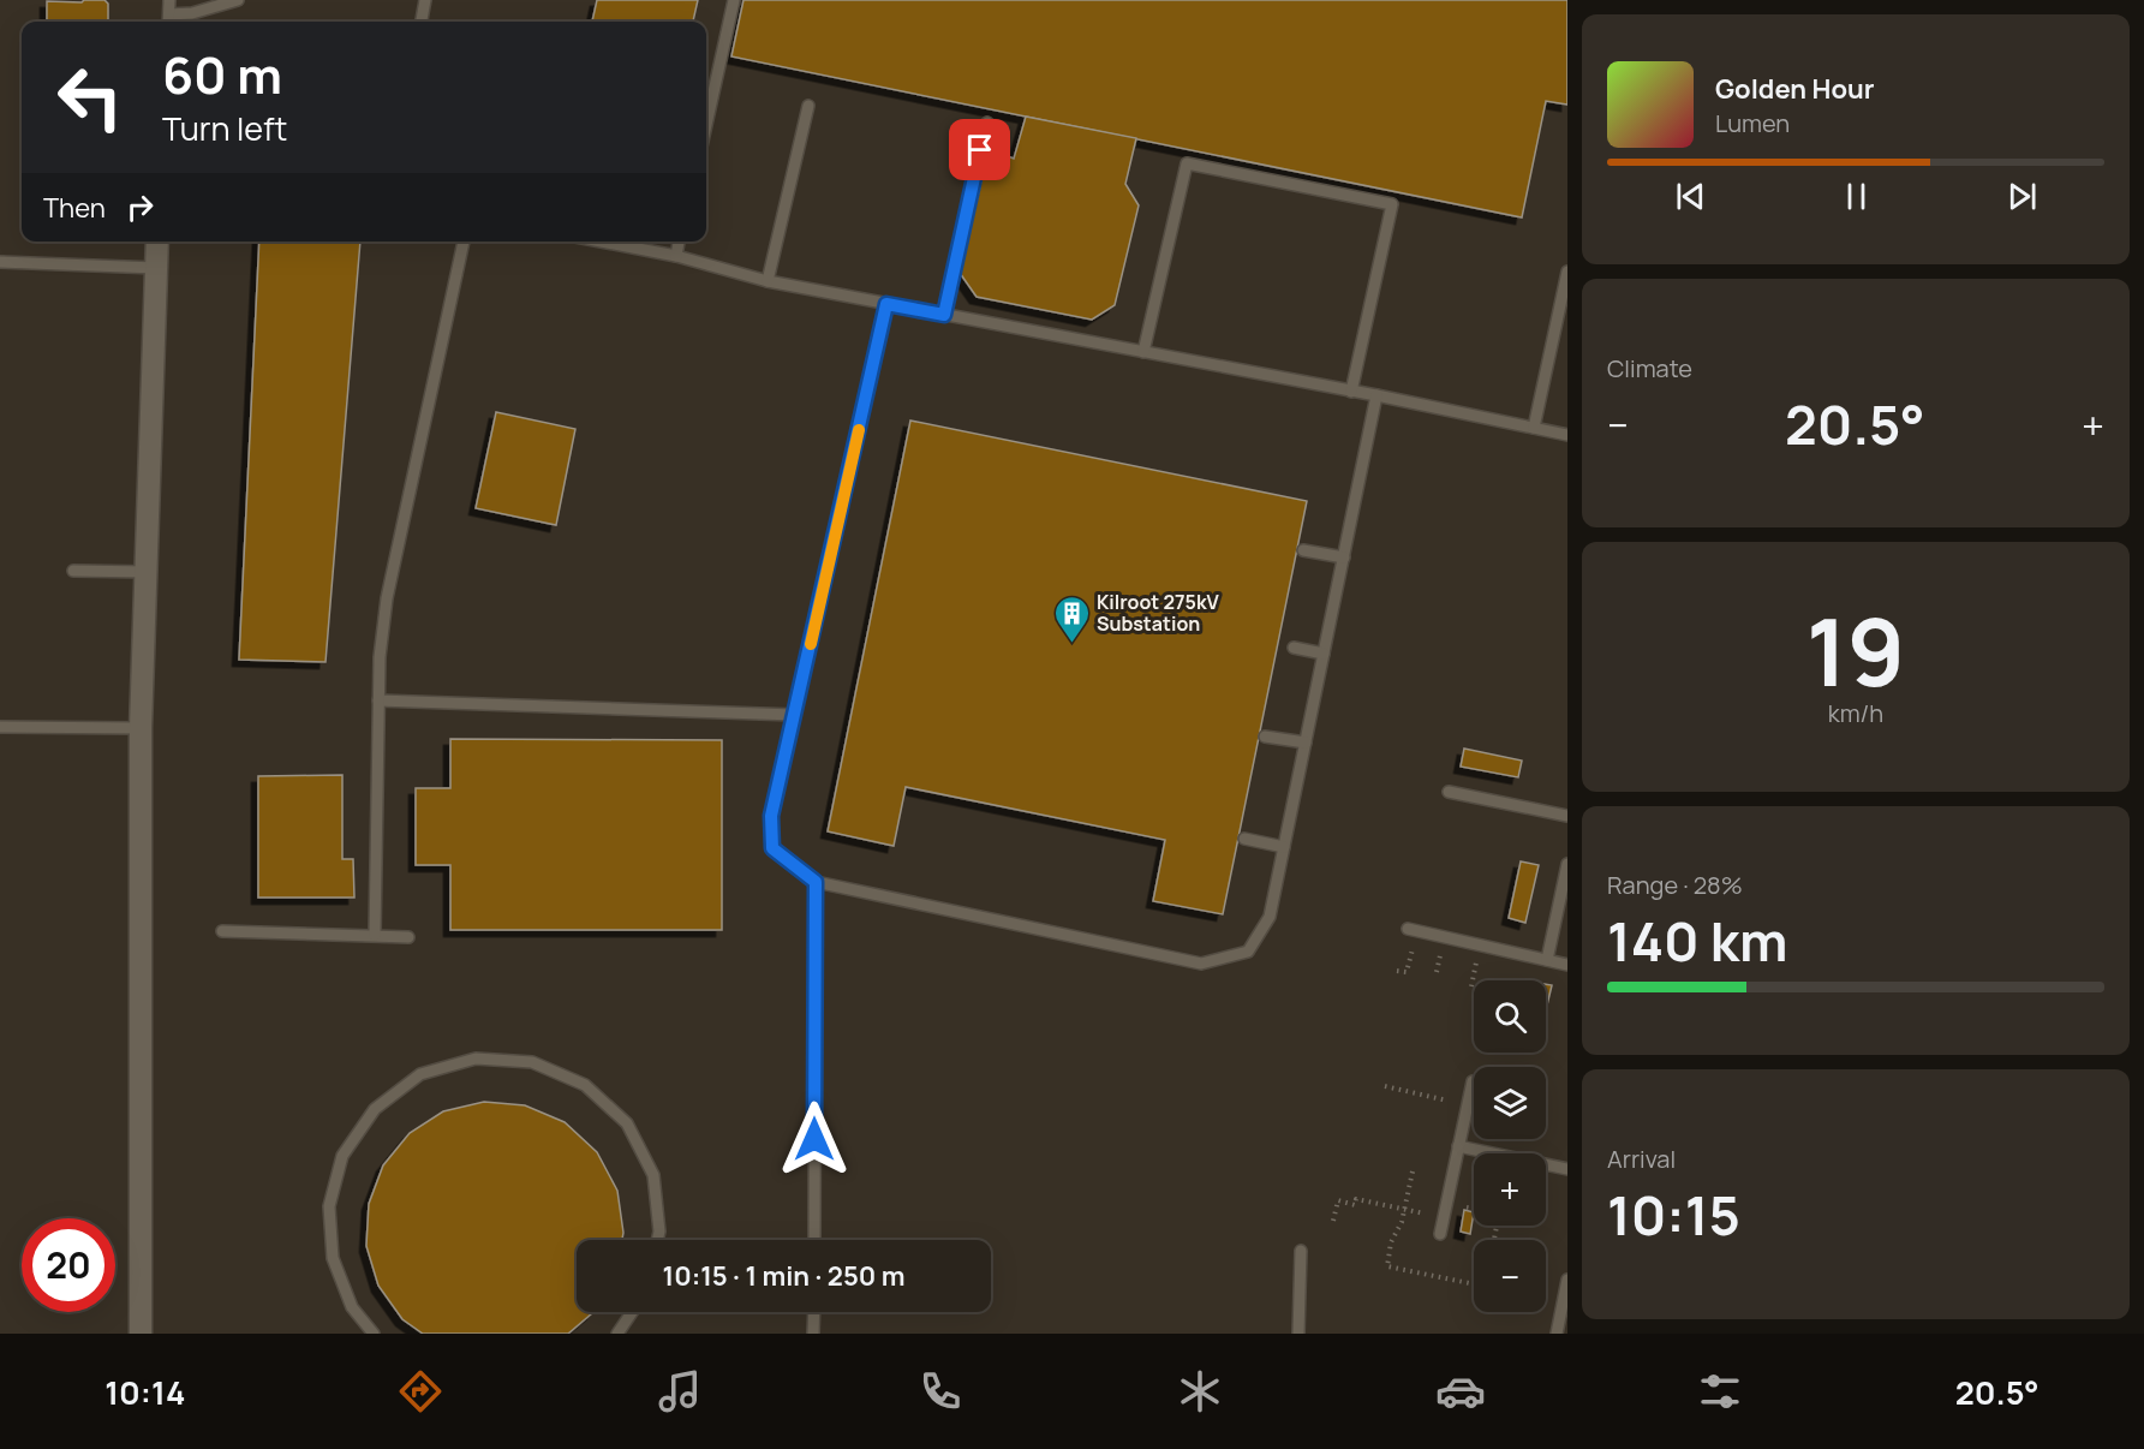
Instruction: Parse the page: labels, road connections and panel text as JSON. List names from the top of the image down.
{
  "places": {
    "building": ["Kilroot 275kV Substation"]
  },
  "page": {
    "turn": ["60 m", "Turn left"],
    "song": ["Golden Hour", "Lumen"],
    "then": "Then",
    "tile": [
      "Climate",
      ["19", "km/h"],
      ["Range · 28%", "140 km"],
      ["Arrival", "10:15"]
    ],
    "heat": ["−", "20.5°", "+"],
    "map_buttons": ["+", "−"],
    "limit": "20",
    "trip": "10:15 · 1 min · 250 m",
    "tabs": ["10:14", "20.5°"]
  }
}
